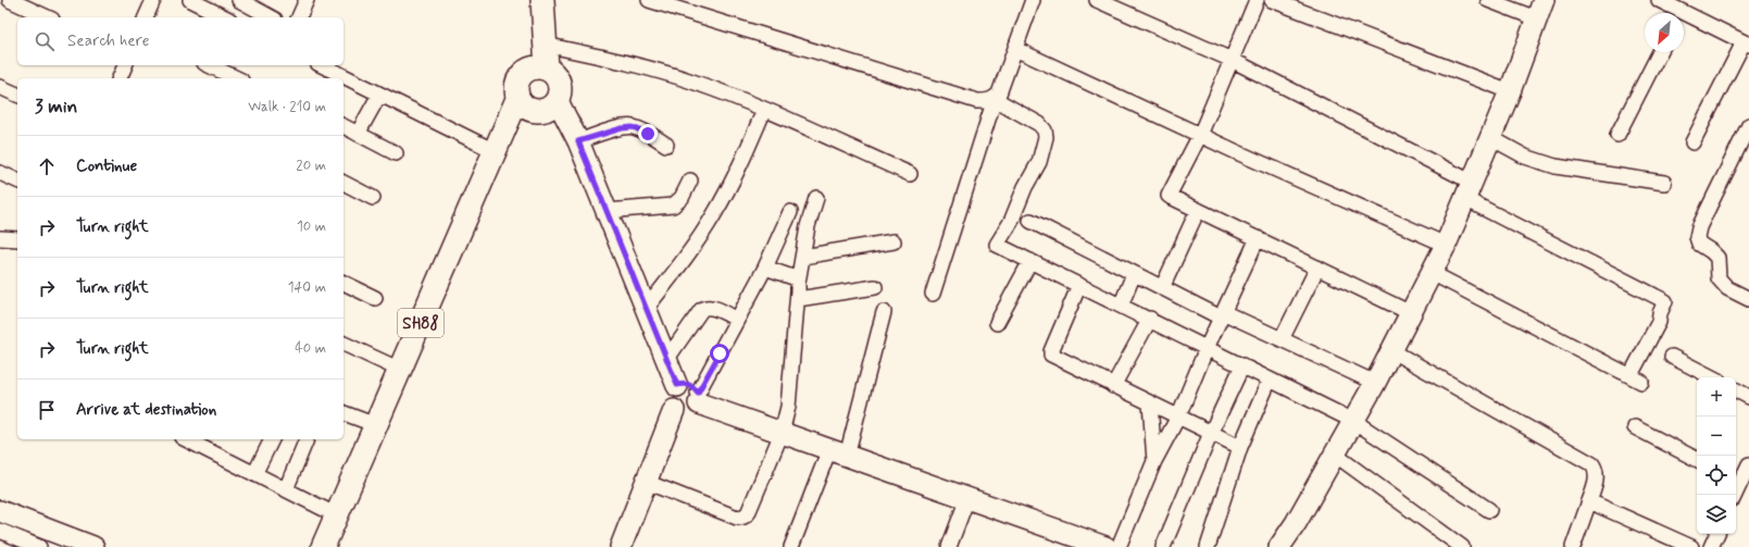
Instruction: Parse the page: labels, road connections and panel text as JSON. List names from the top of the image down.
{
  "streets": {
    "main road": ["SH88"]
  },
  "north": "bottom left",
  "page": {
    "search": "Search here",
    "heading": ["3 min", "Walk · 210 m"],
    "list": [
      ["Continue", "20 m"],
      ["Turn right", "10 m"],
      ["Turn right", "140 m"],
      ["Turn right", "40 m"],
      "Arrive at destination"
    ],
    "map_buttons": ["+", "−"]
  }
}
